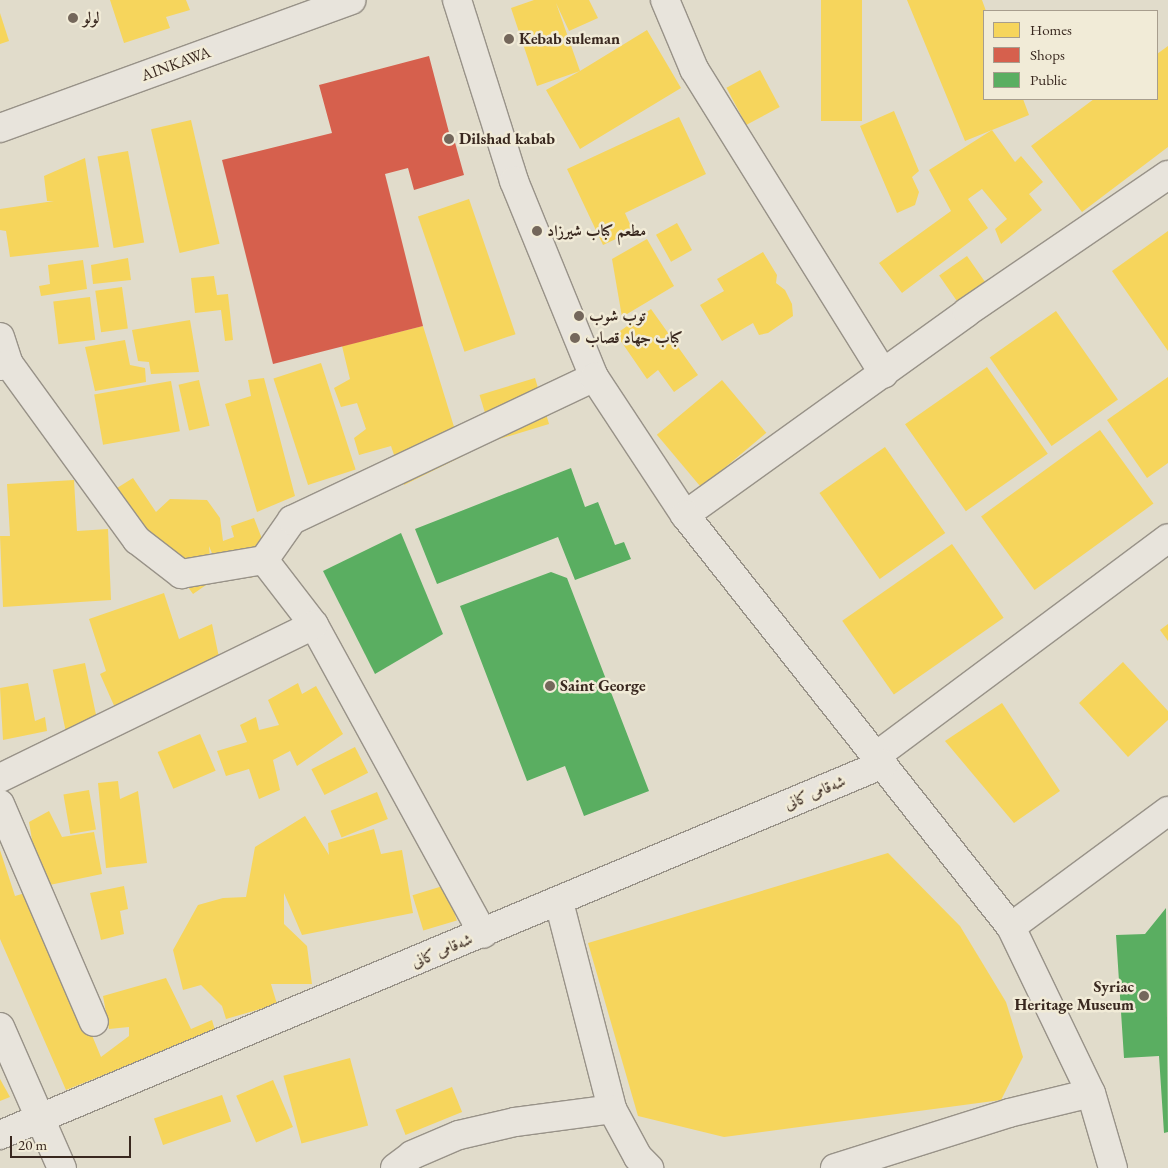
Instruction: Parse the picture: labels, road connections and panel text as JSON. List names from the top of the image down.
{
  "streets": {
    "street": ["AINKAWA", "شەقامی کانی"]
  },
  "places": [
    "لولو",
    "Kebab suleman",
    "Dilshad kabab",
    "مطعم كباب شيرزاد",
    "توب شوب",
    "كباب جهاد قصاب",
    "Saint George",
    "Syriac Heritage Museum"
  ],
  "legend": ["Homes", "Shops", "Public"],
  "scale_bar": "20 m"
}
